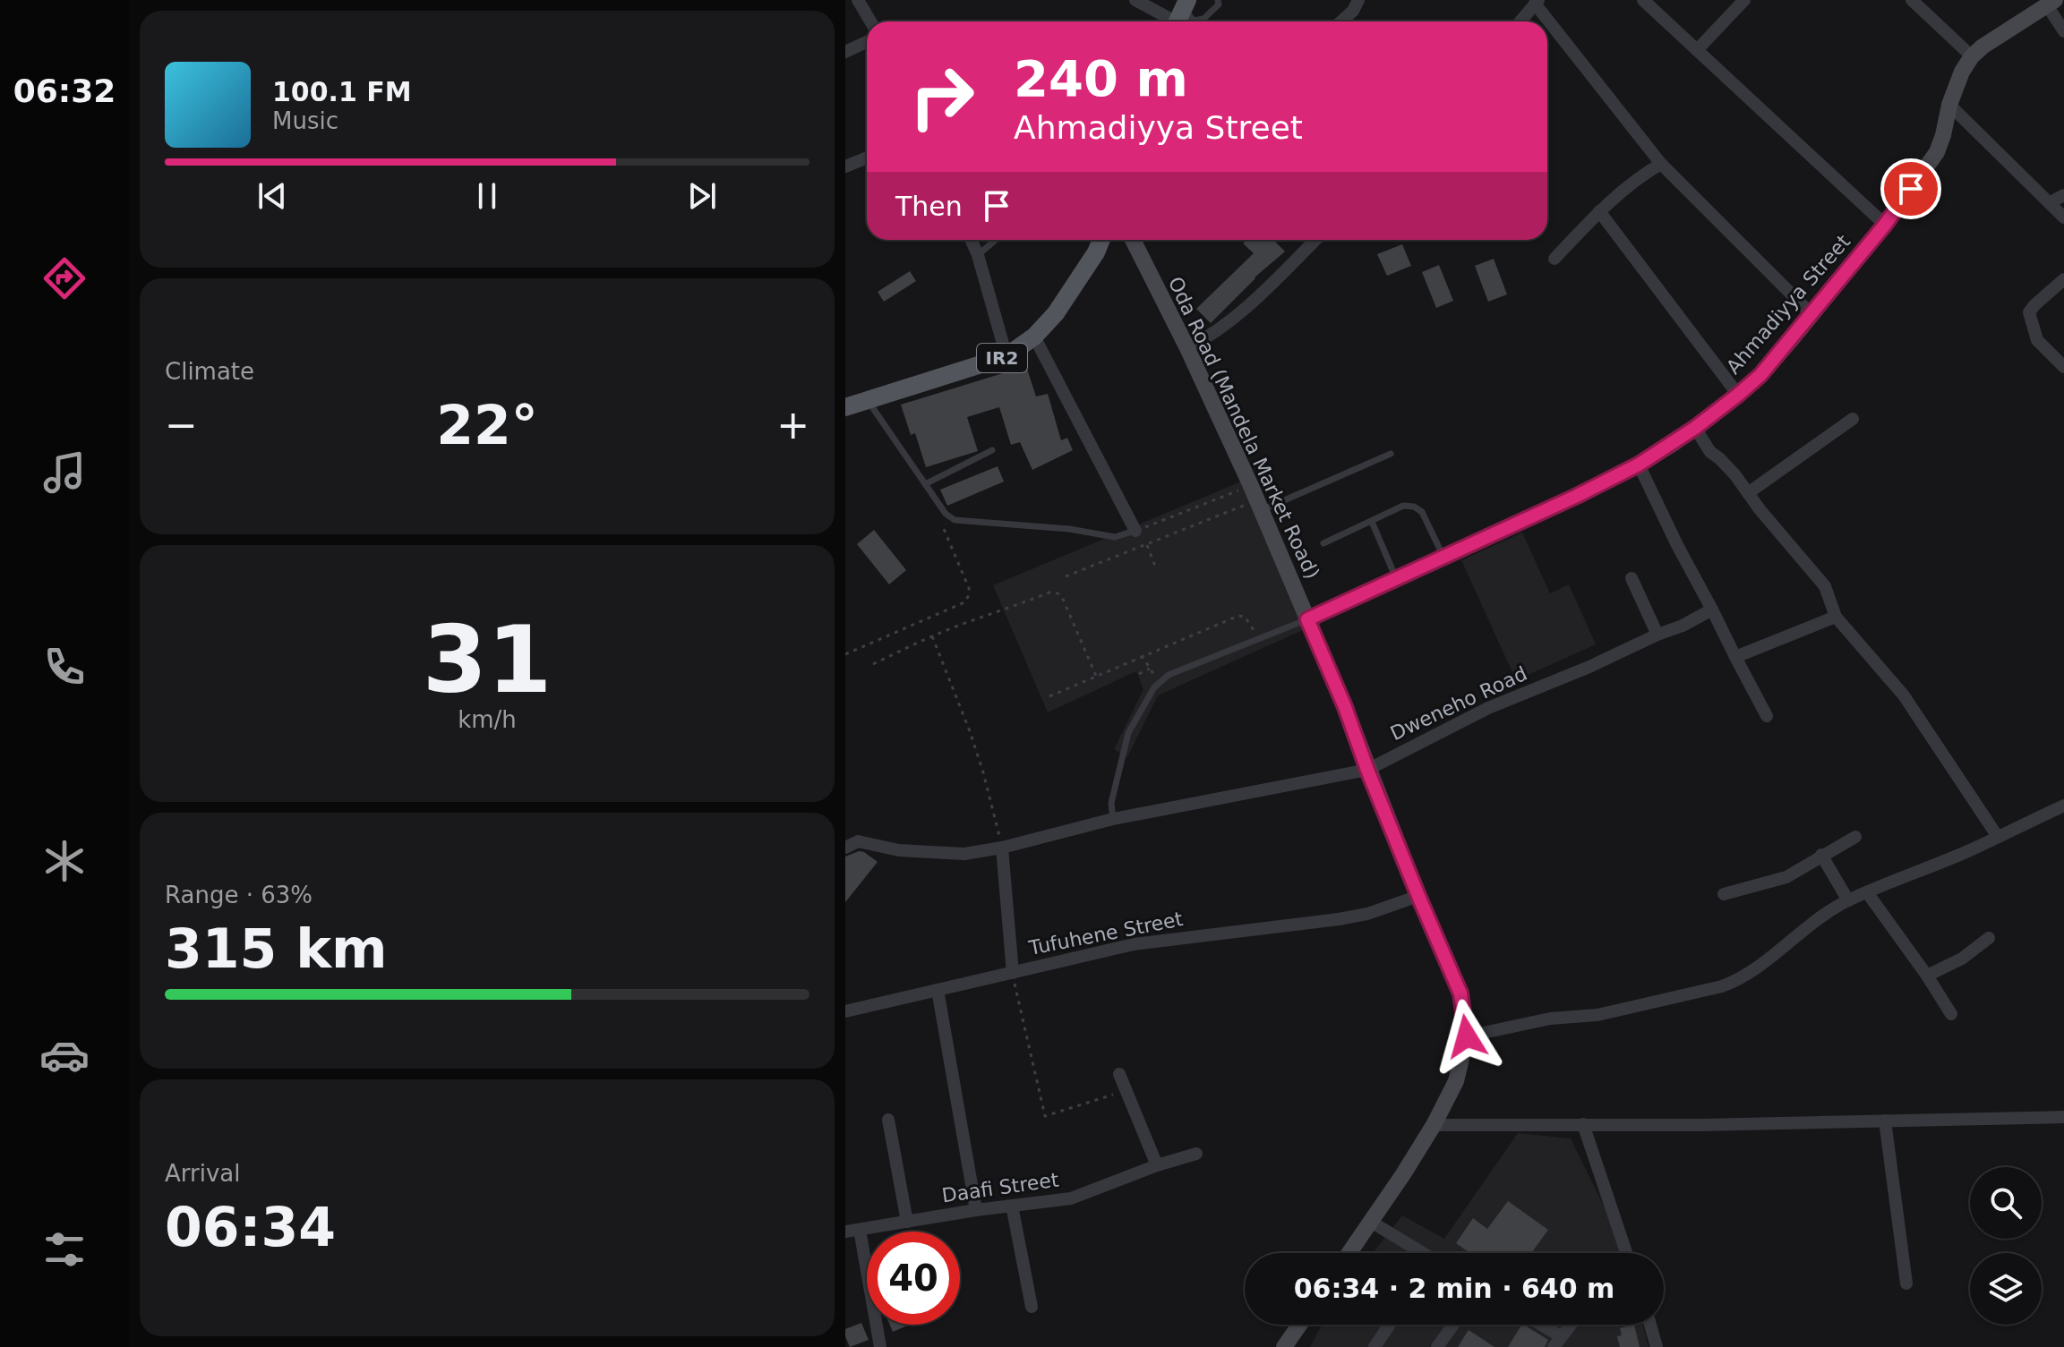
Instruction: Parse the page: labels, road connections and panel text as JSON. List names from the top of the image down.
{
  "streets": {
    "main road": ["IR2"],
    "street": [
      "Ahmadiyya Street",
      "Oda Road (Mandela Market Road)",
      "Dweneho Road",
      "Tufuhene Street",
      "Daafi Street"
    ]
  },
  "crossings": [
    ["Ahmadiyya Street", "Oda Road (Mandela Market Road)"],
    ["Oda Road (Mandela Market Road)", "Dweneho Road"],
    ["Oda Road (Mandela Market Road)", "Tufuhene Street"]
  ],
  "page": {
    "tabs": "06:32",
    "turn": ["240 m", "Ahmadiyya Street"],
    "song": ["100.1 FM", "Music"],
    "then": "Then",
    "tile": [
      "Climate",
      ["31", "km/h"],
      ["Range · 63%", "315 km"],
      ["Arrival", "06:34"]
    ],
    "heat": ["−", "22°", "+"],
    "limit": "40",
    "trip": "06:34 · 2 min · 640 m"
  }
}
